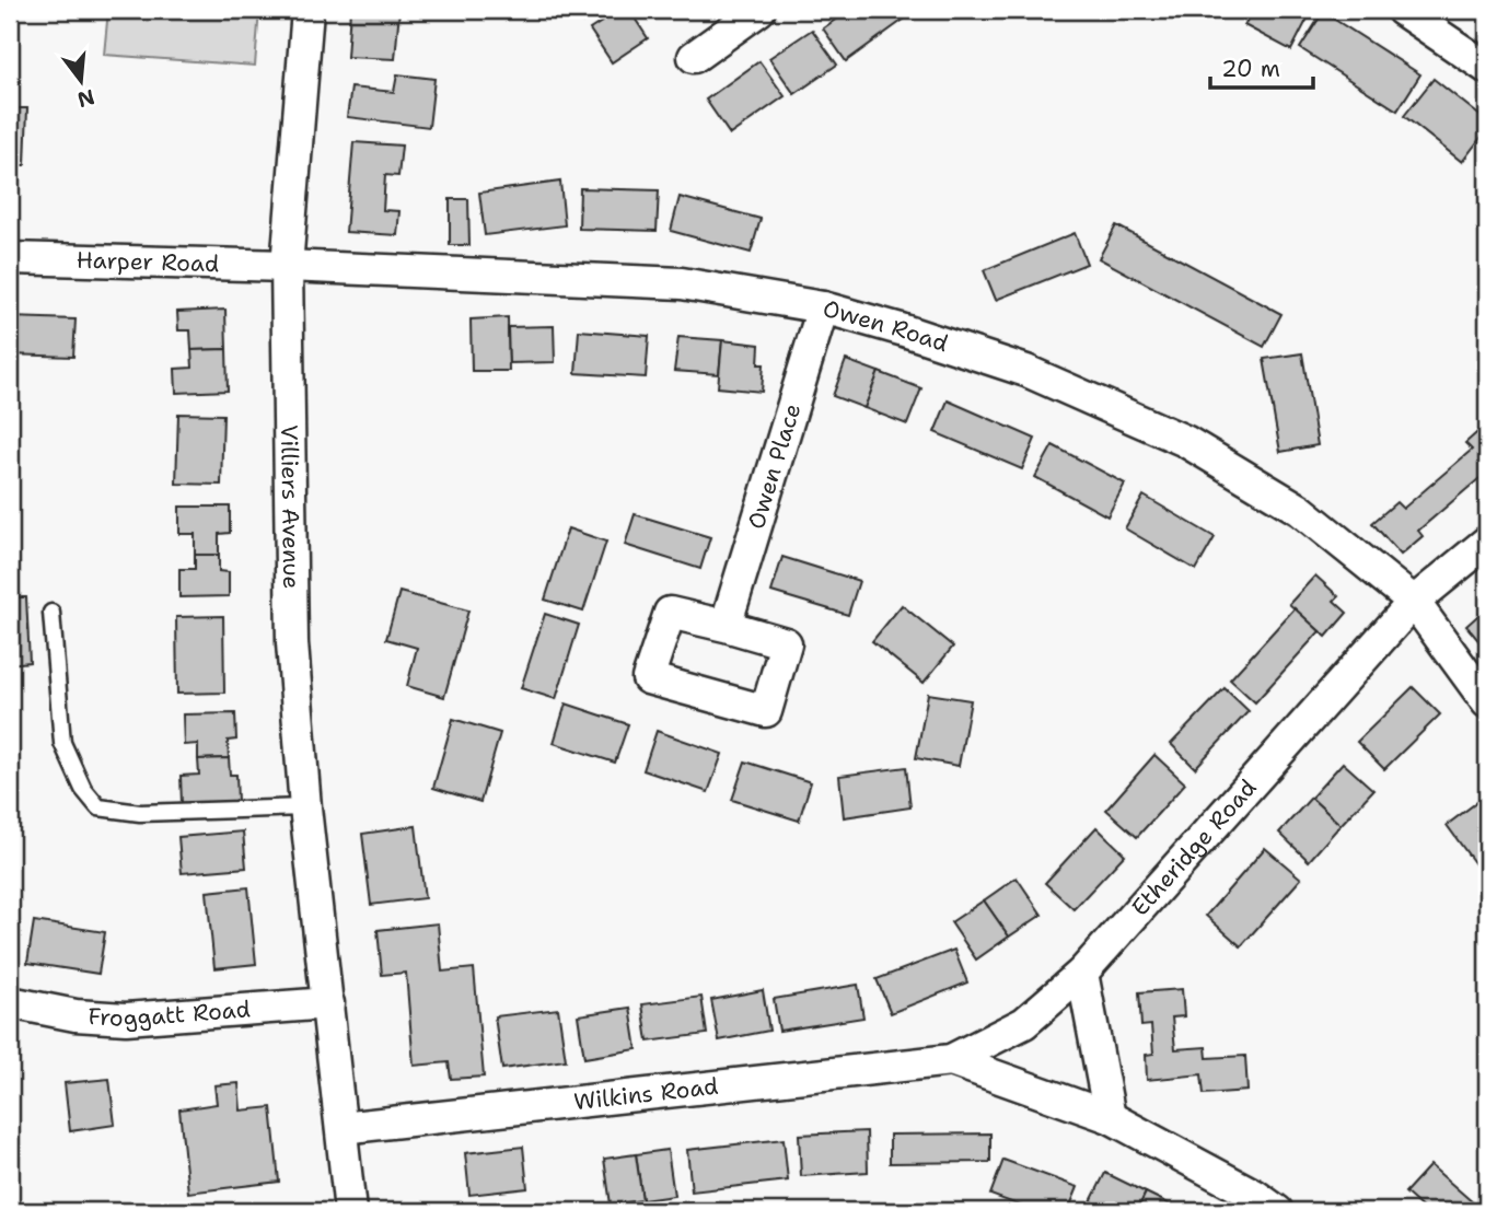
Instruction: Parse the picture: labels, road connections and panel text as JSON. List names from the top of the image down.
{
  "streets": {
    "street": [
      "Harper Road",
      "Owen Road",
      "Owen Place",
      "Villiers Avenue",
      "Etheridge Road",
      "Froggatt Road",
      "Wilkins Road"
    ]
  },
  "crossings": [
    ["Harper Road", "Owen Road"],
    ["Harper Road", "Villiers Avenue"],
    ["Owen Road", "Owen Place"],
    ["Owen Road", "Villiers Avenue"],
    ["Owen Road", "Etheridge Road"],
    ["Villiers Avenue", "Froggatt Road"],
    ["Villiers Avenue", "Wilkins Road"],
    ["Etheridge Road", "Wilkins Road"]
  ],
  "scale_bar": "20 m",
  "north": "bottom"
}
